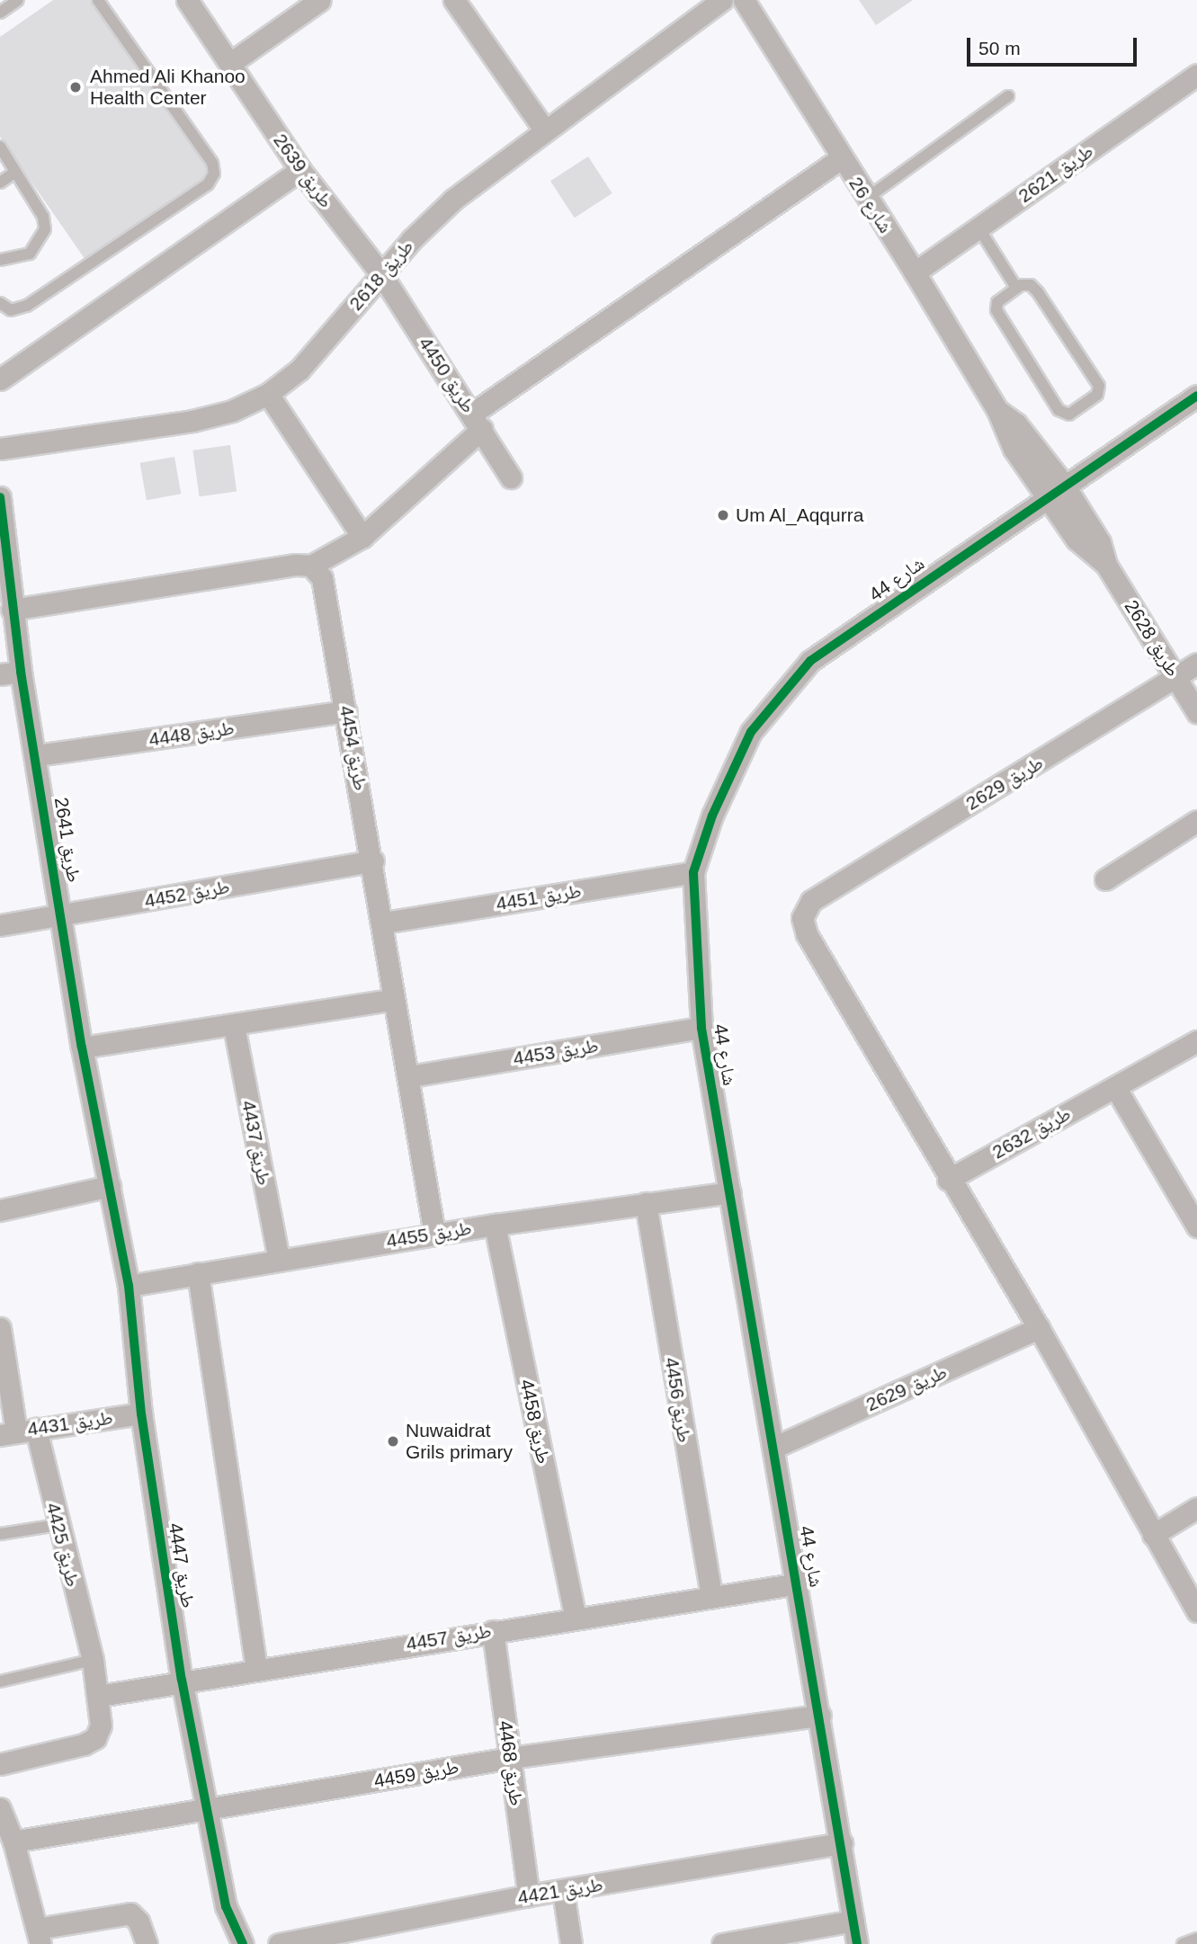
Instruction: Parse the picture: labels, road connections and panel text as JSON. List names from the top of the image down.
{
  "streets": {
    "street": [
      "طريق 2639",
      "طريق 2621",
      "شارع 26",
      "طريق 2618",
      "طريق 4450",
      "شارع 44",
      "طريق 2628",
      "طريق 4448",
      "طريق 4454",
      "طريق 2629",
      "طريق 2641",
      "طريق 4452",
      "طريق 4451",
      "طريق 4453",
      "طريق 2632",
      "طريق 4437",
      "طريق 4455",
      "طريق 4456",
      "طريق 4458",
      "طريق 4431",
      "طريق 4425",
      "طريق 4447",
      "طريق 4457",
      "طريق 4468",
      "طريق 4459",
      "طريق 4421"
    ]
  },
  "crossings": [
    ["طريق 2639", "طريق 2618"],
    ["طريق 2639", "طريق 4450"],
    ["طريق 2621", "شارع 26"],
    ["شارع 26", "شارع 44"],
    ["شارع 26", "طريق 2628"],
    ["طريق 2618", "طريق 4450"],
    ["شارع 44", "طريق 2628"],
    ["شارع 44", "طريق 2629"],
    ["شارع 44", "طريق 4451"],
    ["شارع 44", "طريق 4453"],
    ["شارع 44", "طريق 4455"],
    ["شارع 44", "طريق 4457"],
    ["شارع 44", "طريق 4459"],
    ["شارع 44", "طريق 4421"],
    ["طريق 2628", "طريق 2629"],
    ["طريق 4448", "طريق 4454"],
    ["طريق 4448", "طريق 2641"],
    ["طريق 4454", "طريق 4452"],
    ["طريق 4454", "طريق 4451"],
    ["طريق 4454", "طريق 4453"],
    ["طريق 4454", "طريق 4455"],
    ["طريق 2629", "طريق 2632"],
    ["طريق 2641", "طريق 4452"],
    ["طريق 2641", "طريق 4447"],
    ["طريق 4437", "طريق 4455"],
    ["طريق 4455", "طريق 4456"],
    ["طريق 4455", "طريق 4458"],
    ["طريق 4455", "طريق 4447"],
    ["طريق 4456", "طريق 4457"],
    ["طريق 4458", "طريق 4457"],
    ["طريق 4431", "طريق 4425"],
    ["طريق 4431", "طريق 4447"],
    ["طريق 4425", "طريق 4457"],
    ["طريق 4447", "طريق 4457"],
    ["طريق 4447", "طريق 4459"],
    ["طريق 4457", "طريق 4468"],
    ["طريق 4468", "طريق 4459"],
    ["طريق 4468", "طريق 4421"]
  ],
  "places": ["Ahmed Ali Khanoo Health Center", "Um Al_Aqqurra", "Nuwaidrat Grils primary"],
  "scale_bar": "50 m"
}
